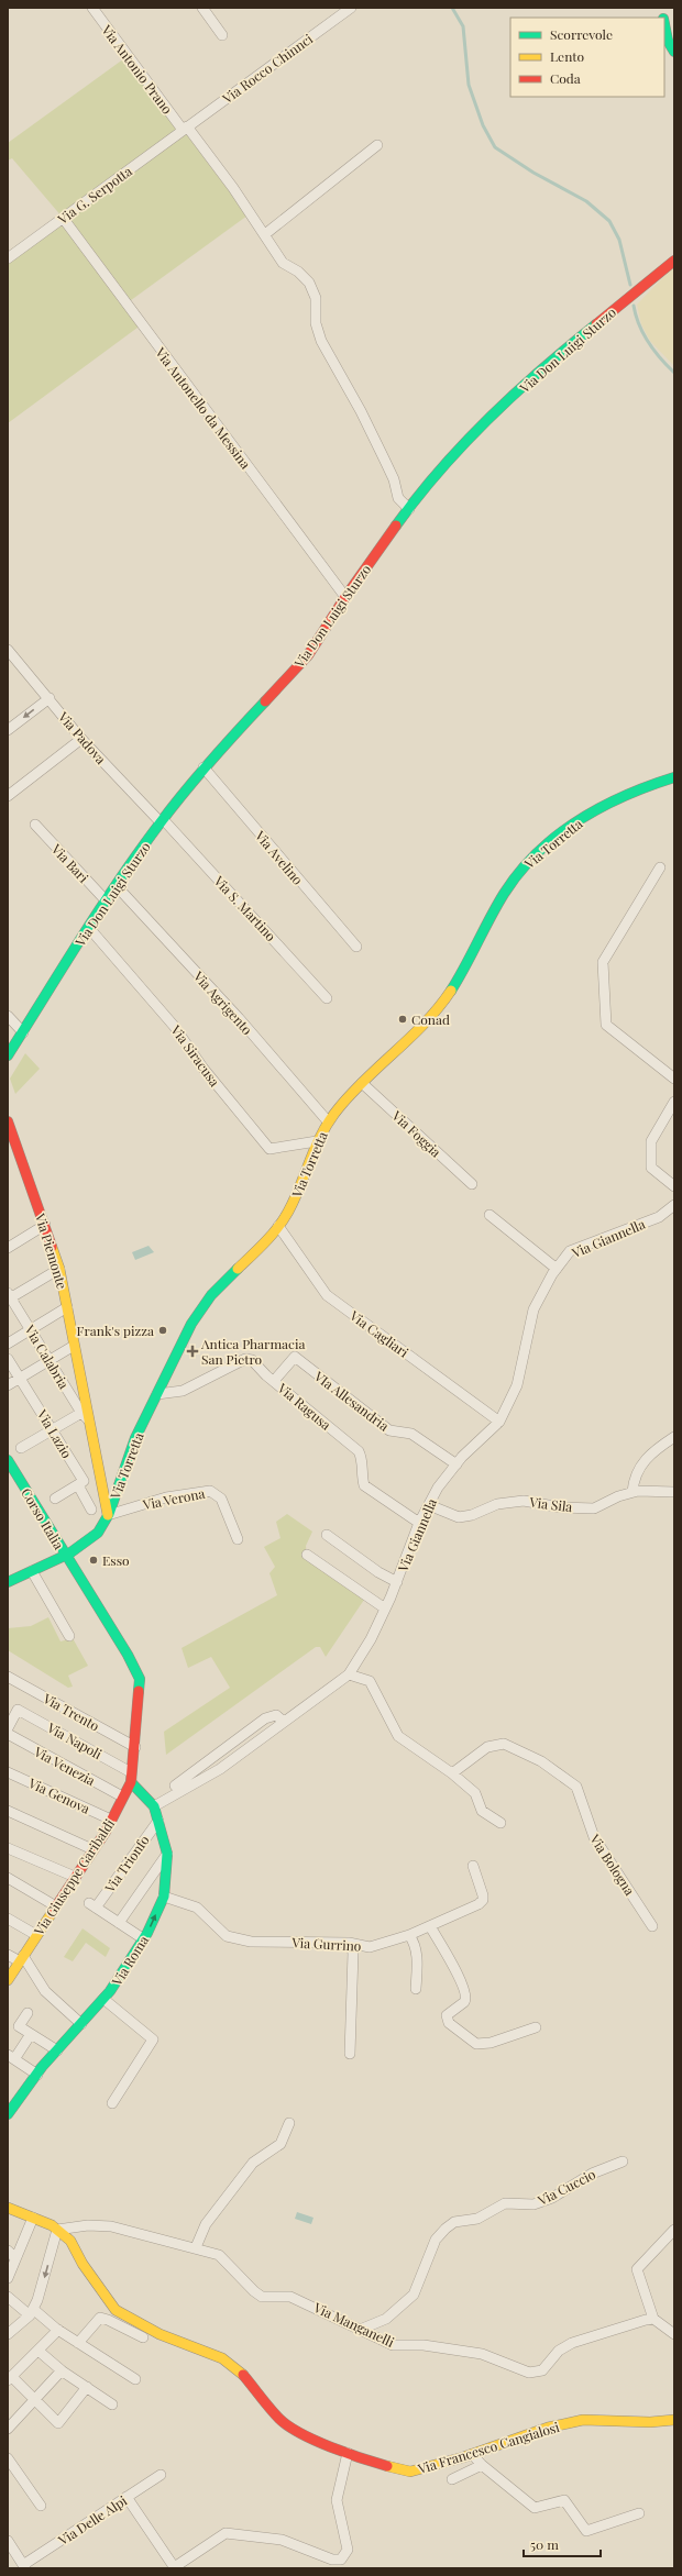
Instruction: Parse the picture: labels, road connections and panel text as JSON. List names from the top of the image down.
{
  "streets": {
    "street": [
      "Via Rocco Chinnci",
      "Via Antonio Prano",
      "Via G. Serpotta",
      "Via Don Luigi Sturzo",
      "Via Antonello da Messina",
      "Via Padova",
      "Via Torretta",
      "Via Avelino",
      "Via Bari",
      "Via S. Martino",
      "Via Agrigento",
      "Via Siracusa",
      "Via Foggia",
      "Via Giannella",
      "Via Piemonte",
      "Via Cagliari",
      "Via Calabria",
      "VIa Allesandria",
      "Via Ragusa",
      "Via Lazio",
      "Via Verona",
      "Via Sila",
      "Corso Italia",
      "Via Trento",
      "Via Napoli",
      "Via Venezia",
      "Via Genova",
      "Via Trionfo",
      "Via Bologna",
      "Via Giuseppe Garibaldi",
      "Via Gurrino",
      "Via Roma",
      "Via Cuccio",
      "Via Manganelli",
      "Via Francesco Cangialosi",
      "Via Delle Alpi"
    ]
  },
  "crossings": [
    ["Via Rocco Chinnci", "Via Antonio Prano"],
    ["Via Rocco Chinnci", "Via G. Serpotta"],
    ["Via Antonio Prano", "Via G. Serpotta"],
    ["Via Antonio Prano", "Via Don Luigi Sturzo"],
    ["Via G. Serpotta", "Via Antonello da Messina"],
    ["Via Don Luigi Sturzo", "Via Antonello da Messina"],
    ["Via Don Luigi Sturzo", "Via Padova"],
    ["Via Don Luigi Sturzo", "Via Avelino"],
    ["Via Don Luigi Sturzo", "Via Bari"],
    ["Via Don Luigi Sturzo", "Via S. Martino"],
    ["Via Don Luigi Sturzo", "Via Agrigento"],
    ["Via Don Luigi Sturzo", "Via Siracusa"],
    ["Via Padova", "Via S. Martino"],
    ["Via Torretta", "Via Agrigento"],
    ["Via Torretta", "Via Siracusa"],
    ["Via Torretta", "Via Foggia"],
    ["Via Torretta", "Via Piemonte"],
    ["Via Torretta", "Via Cagliari"],
    ["Via Torretta", "Via Ragusa"],
    ["Via Torretta", "Via Verona"],
    ["Via Torretta", "Corso Italia"],
    ["Via Torretta", "Via Giuseppe Garibaldi"],
    ["Via Giannella", "Via Cagliari"],
    ["Via Giannella", "VIa Allesandria"],
    ["Via Giannella", "Via Ragusa"],
    ["Via Giannella", "Via Sila"],
    ["Via Giannella", "Via Roma"],
    ["Via Piemonte", "Via Calabria"],
    ["Via Piemonte", "Via Verona"],
    ["VIa Allesandria", "Via Ragusa"],
    ["Corso Italia", "Via Giuseppe Garibaldi"],
    ["Via Trento", "Via Giuseppe Garibaldi"],
    ["Via Napoli", "Via Giuseppe Garibaldi"],
    ["Via Napoli", "Via Roma"],
    ["Via Venezia", "Via Giuseppe Garibaldi"],
    ["Via Genova", "Via Giuseppe Garibaldi"],
    ["Via Trionfo", "Via Roma"],
    ["Via Giuseppe Garibaldi", "Via Roma"],
    ["Via Gurrino", "Via Roma"],
    ["Via Cuccio", "Via Manganelli"],
    ["Via Manganelli", "Via Francesco Cangialosi"]
  ],
  "places": {
    "other": ["Conad", "Frank's pizza", "Esso"],
    "health": ["Antica Pharmacia San Pietro"]
  },
  "legend": ["Scorrevole", "Lento", "Coda"],
  "scale_bar": "50 m"
}
